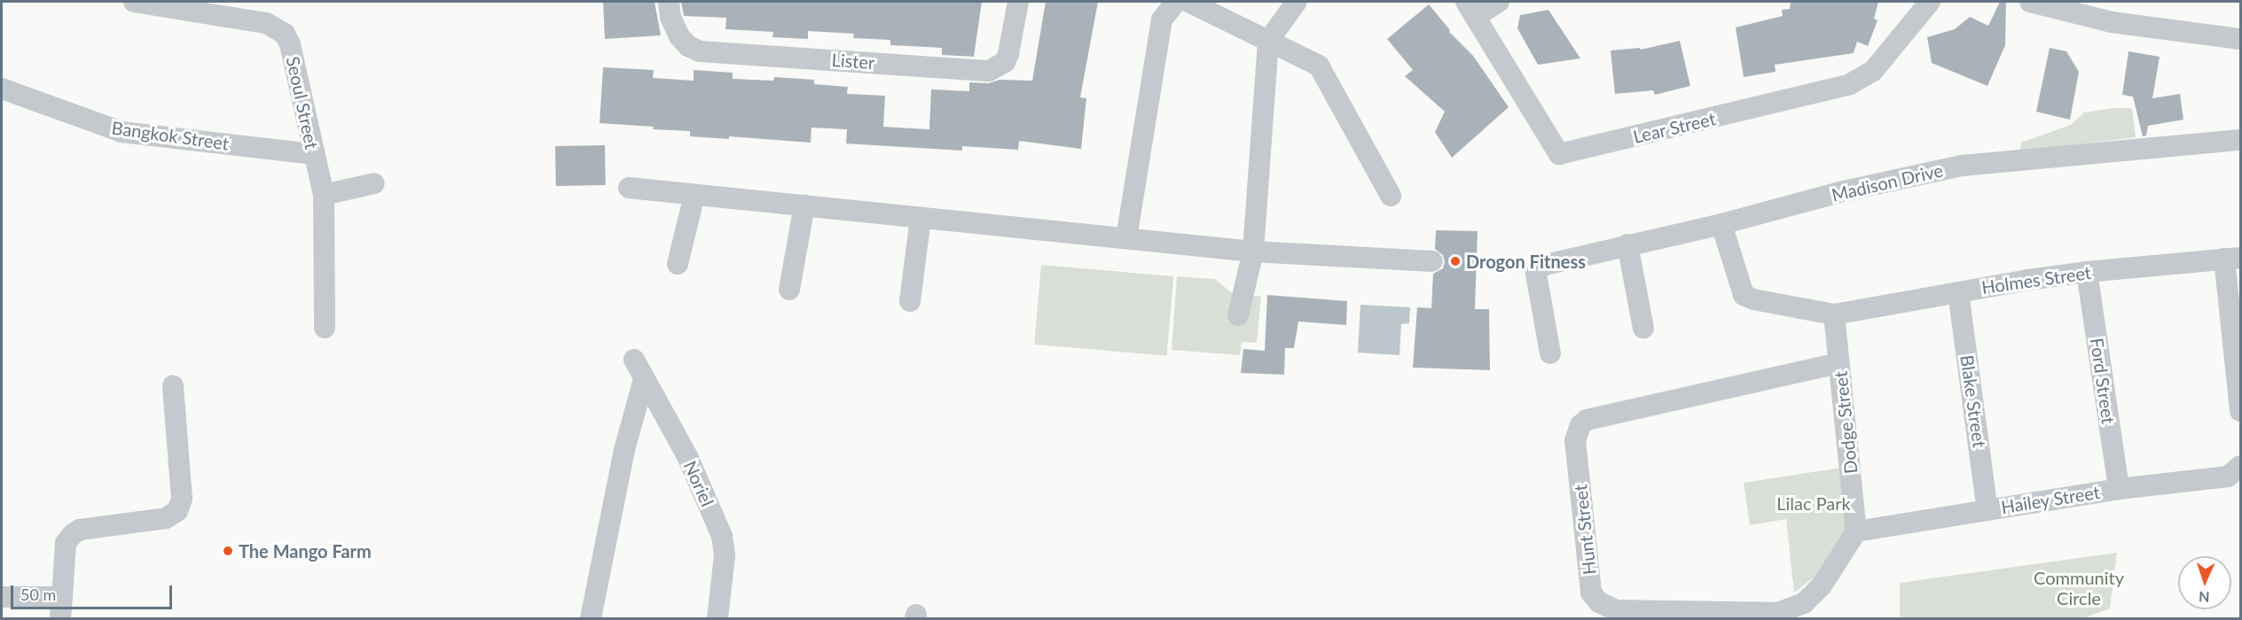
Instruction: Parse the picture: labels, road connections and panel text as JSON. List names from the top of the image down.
{
  "streets": {
    "street": [
      "Lister",
      "Seoul Street",
      "Lear Street",
      "Bangkok Street",
      "Madison Drive",
      "Holmes Street",
      "Ford Street",
      "Blake Street",
      "Dodge Street",
      "Noriel",
      "Hailey Street",
      "Hunt Street"
    ]
  },
  "crossings": [
    ["Seoul Street", "Bangkok Street"],
    ["Holmes Street", "Ford Street"],
    ["Holmes Street", "Blake Street"],
    ["Holmes Street", "Dodge Street"],
    ["Ford Street", "Hailey Street"],
    ["Blake Street", "Hailey Street"],
    ["Dodge Street", "Hailey Street"],
    ["Dodge Street", "Hunt Street"],
    ["Hailey Street", "Hunt Street"]
  ],
  "parks": ["Lilac Park", "Community Circle"],
  "places": ["Drogon Fitness", "The Mango Farm"],
  "scale_bar": "50 m",
  "north": "bottom"
}
